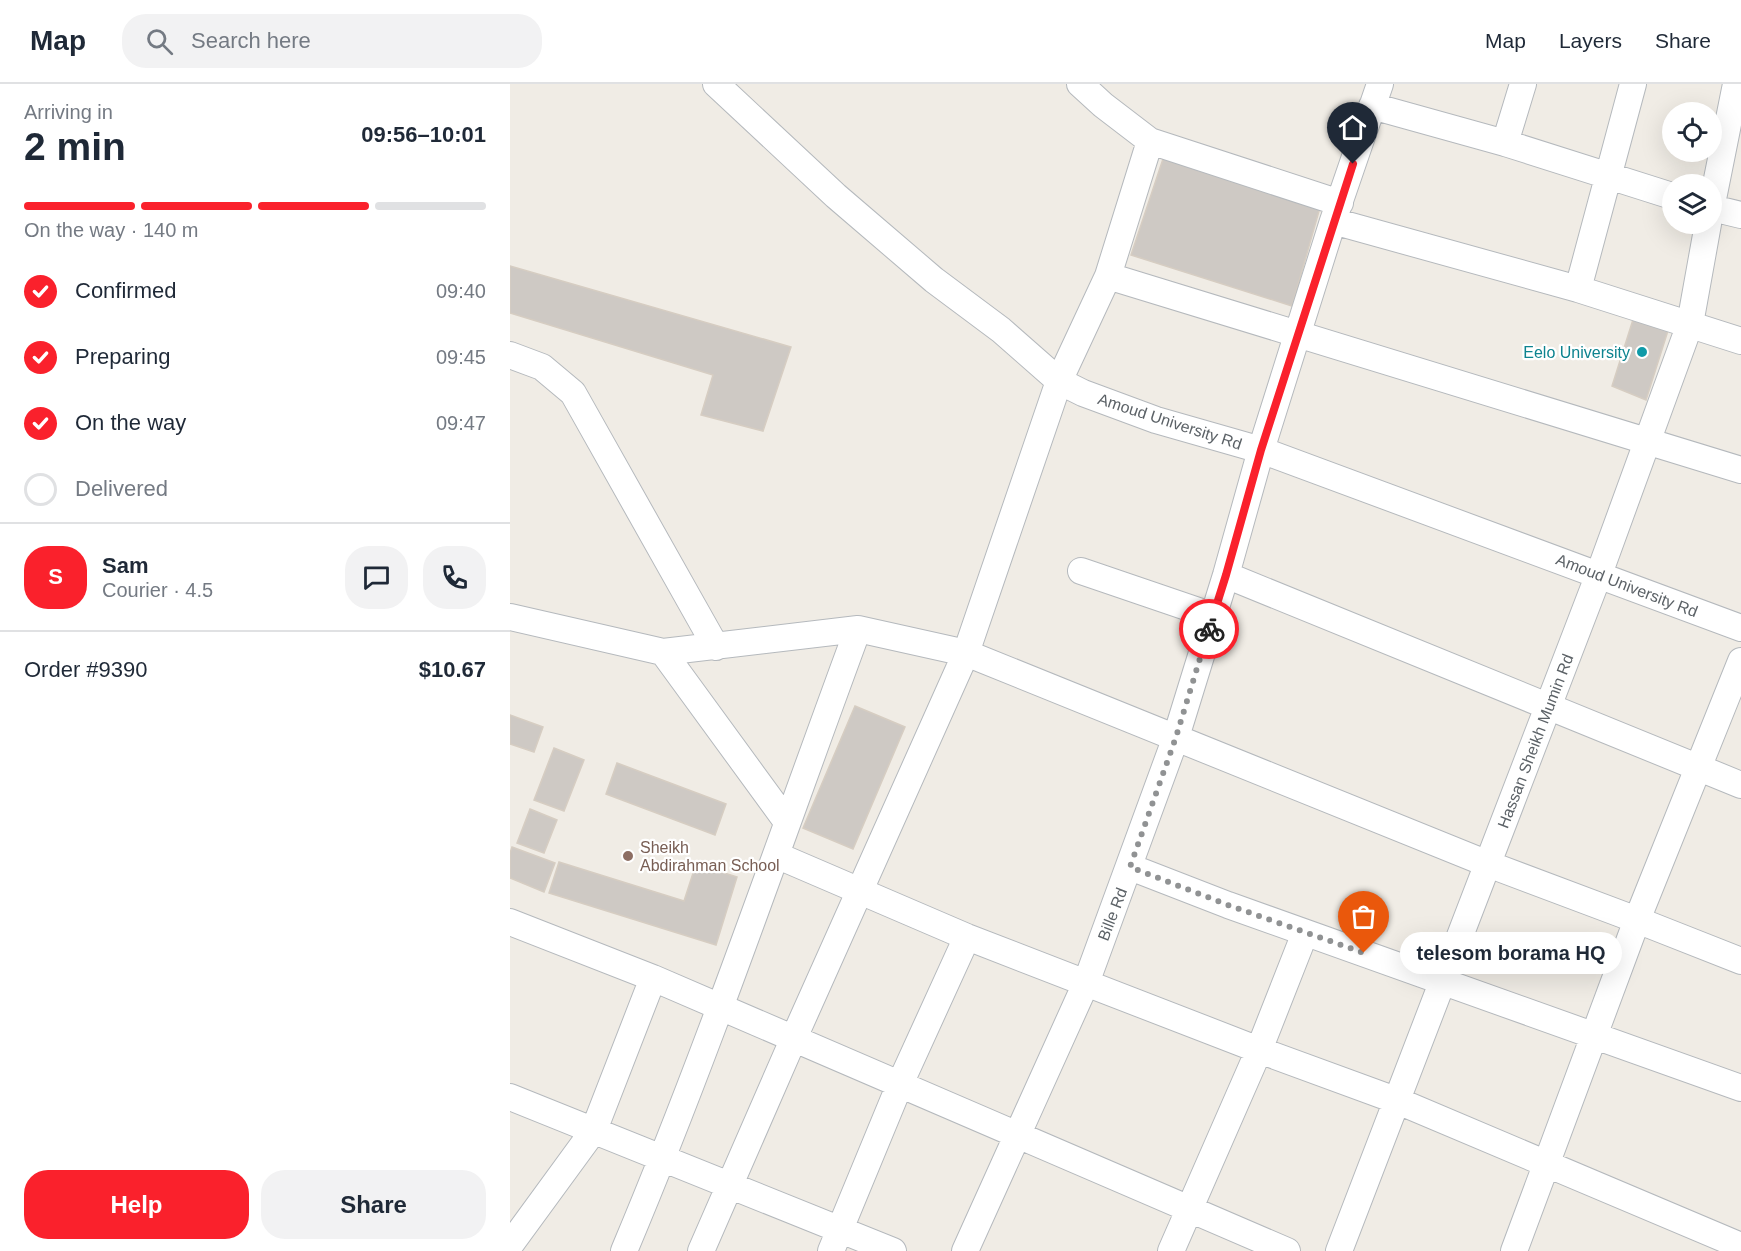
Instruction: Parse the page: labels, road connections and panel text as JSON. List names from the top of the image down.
{
  "streets": {
    "street": ["Amoud University Rd", "Hassan Sheikh Mumin Rd", "Bille Rd"]
  },
  "crossings": [
    ["Amoud University Rd", "Hassan Sheikh Mumin Rd"],
    ["Amoud University Rd", "Bille Rd"]
  ],
  "places": ["Eelo University", "Sheikh Abdirahman School", "telesom borama HQ"],
  "page": {
    "header": "Map",
    "search": "Search here",
    "nav": ["Map", "Layers", "Share"],
    "heading": ["2 min", "Arriving in", "09:56–10:01"],
    "panel": [
      "Sam",
      "Courier · 4.5",
      "Order #9390",
      "$10.67"
    ],
    "bar": "On the way · 140 m",
    "list": [
      ["Confirmed", "09:40"],
      ["Preparing", "09:45"],
      ["On the way", "09:47"],
      "Delivered"
    ],
    "round": "S",
    "bubble": "telesom borama HQ",
    "buttons": ["Help", "Share"]
  }
}
